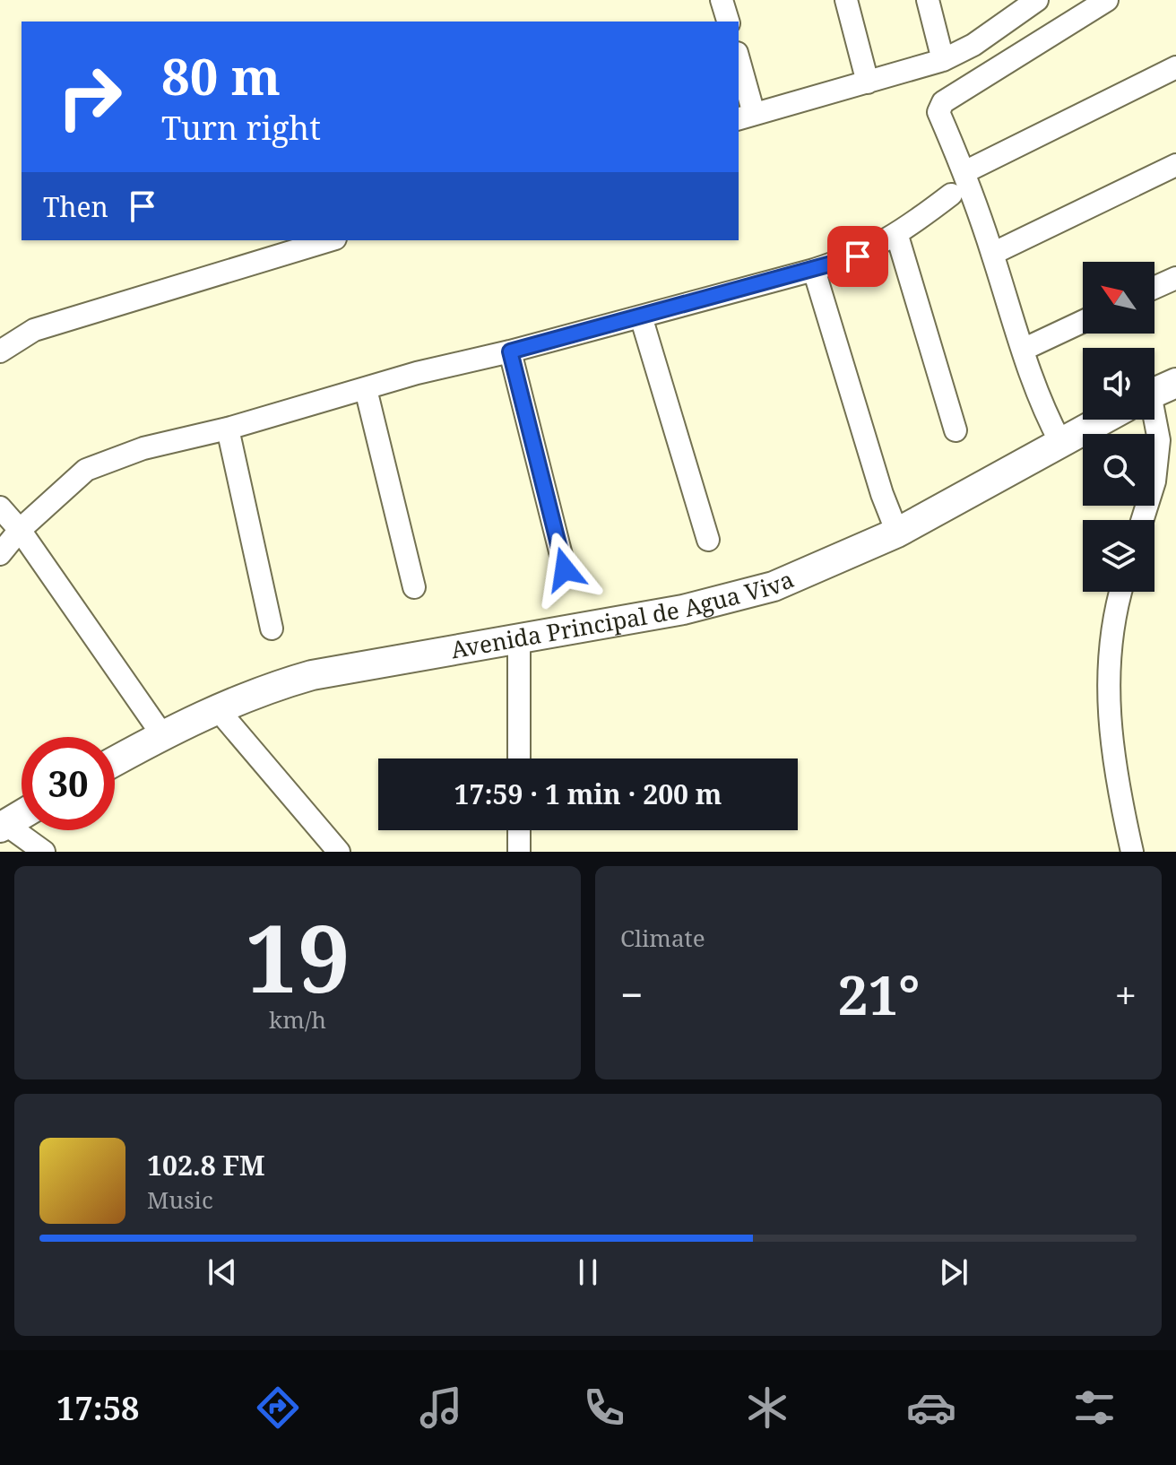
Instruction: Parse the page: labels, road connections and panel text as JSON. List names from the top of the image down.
{
  "streets": {
    "street": ["Avenida Principal de Agua Viva"]
  },
  "north": "top left",
  "page": {
    "turn": ["80 m", "Turn right"],
    "then": "Then",
    "limit": "30",
    "trip": "17:59 · 1 min · 200 m",
    "tile": [
      ["19", "km/h"],
      "Climate"
    ],
    "heat": ["−", "21°", "+"],
    "song": ["102.8 FM", "Music"],
    "tabs": "17:58"
  }
}
